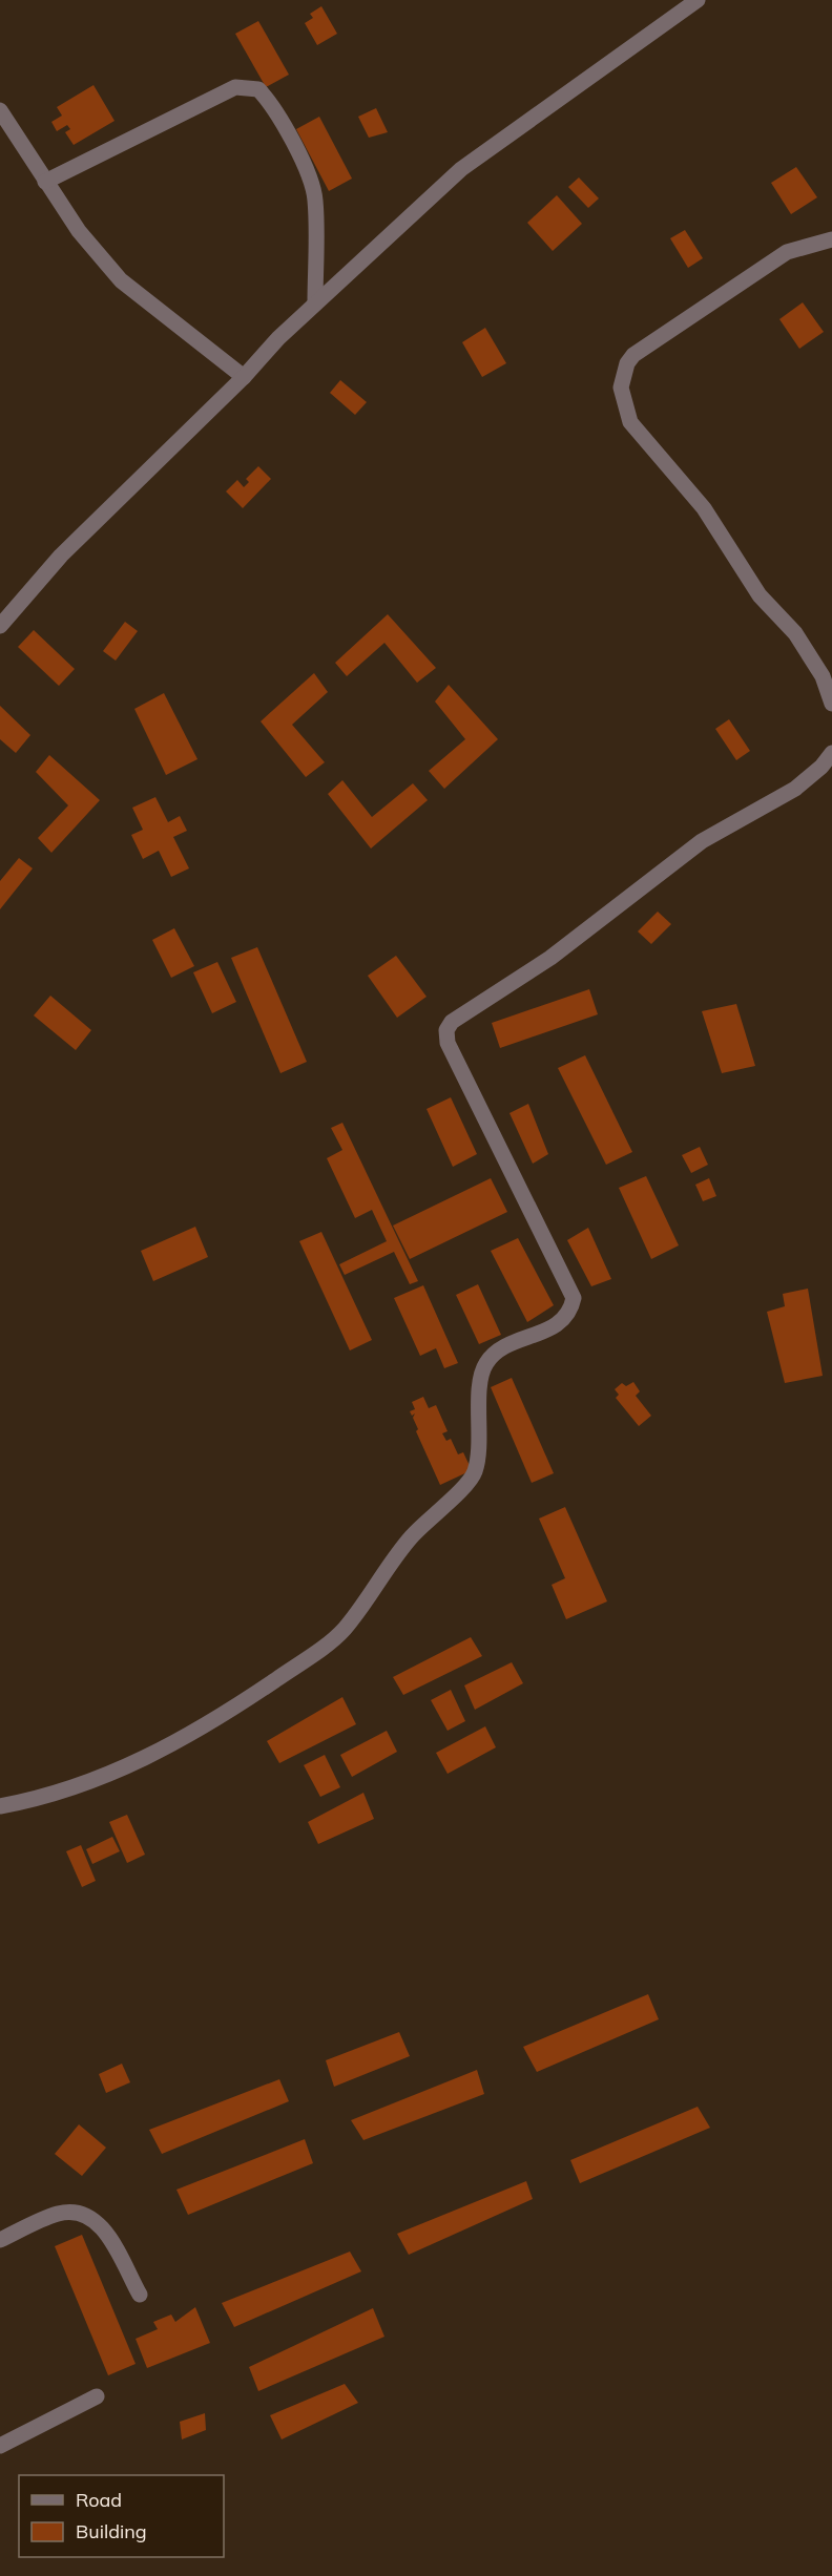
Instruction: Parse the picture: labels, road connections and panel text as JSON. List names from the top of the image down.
{
  "legend": ["Road", "Building"]
}
